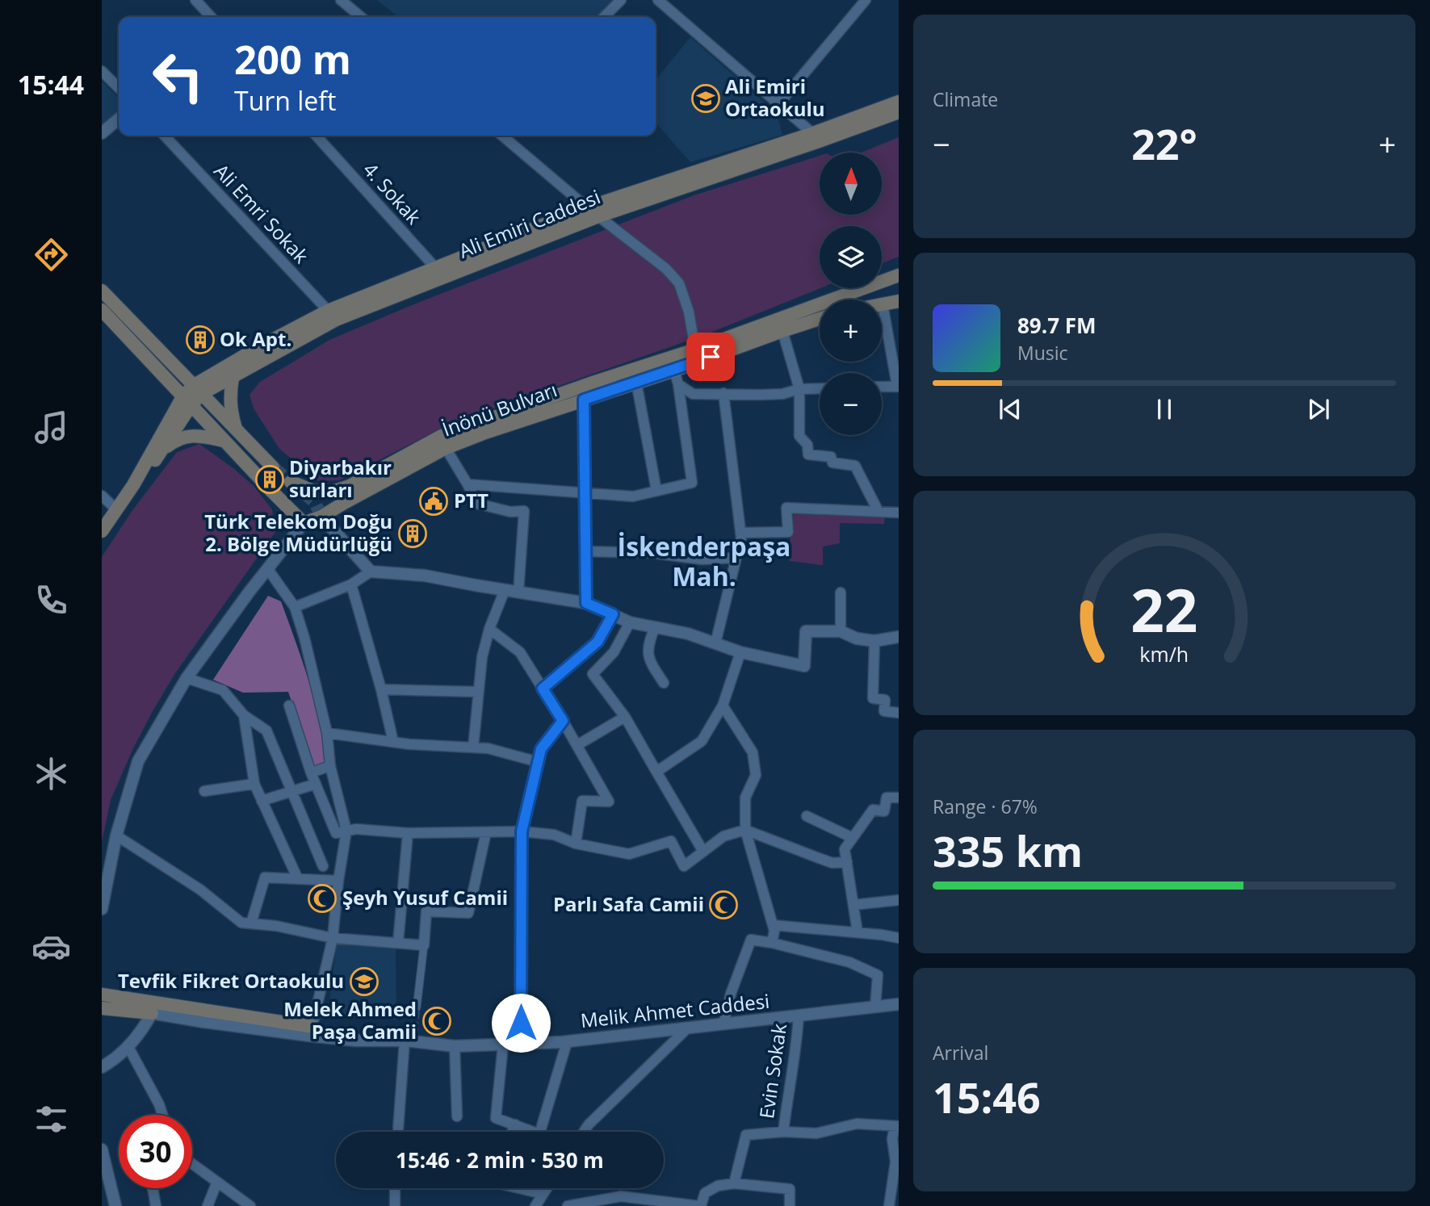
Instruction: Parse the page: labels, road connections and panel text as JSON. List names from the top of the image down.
{
  "streets": {
    "main road": ["Ali Emiri Caddesi", "İnönü Bulvarı"],
    "street": [
      "4. Sokak",
      "Ali Emri Sokak",
      "Melik Ahmet Caddesi",
      "Evin Sokak"
    ]
  },
  "crossings": [
    ["4. Sokak", "Ali Emiri Caddesi"],
    ["Ali Emri Sokak", "Ali Emiri Caddesi"],
    ["Melik Ahmet Caddesi", "Evin Sokak"]
  ],
  "districts": ["İskenderpaşa Mah."],
  "places": {
    "school or university": ["Ali Emiri Ortaokulu", "Tevfik Fikret Ortaokulu"],
    "building": ["Ok Apt.", "Diyarbakır surları", "Türk Telekom Doğu 2. Bölge Müdürlüğü"],
    "public building": ["PTT"],
    "mosque": ["Şeyh Yusuf Camii", "Parlı Safa Camii", "Melek Ahmed Paşa Camii"]
  },
  "north": "top",
  "page": {
    "tabs": "15:44",
    "tile": [
      "Climate",
      ["Range · 67%", "335 km"],
      ["Arrival", "15:46"]
    ],
    "turn": ["200 m", "Turn left"],
    "heat": ["−", "22°", "+"],
    "map_buttons": ["+", "−"],
    "song": ["89.7 FM", "Music"],
    "limit": "30",
    "trip": "15:46 · 2 min · 530 m",
    "gauge": ["22", "km/h"]
  }
}
